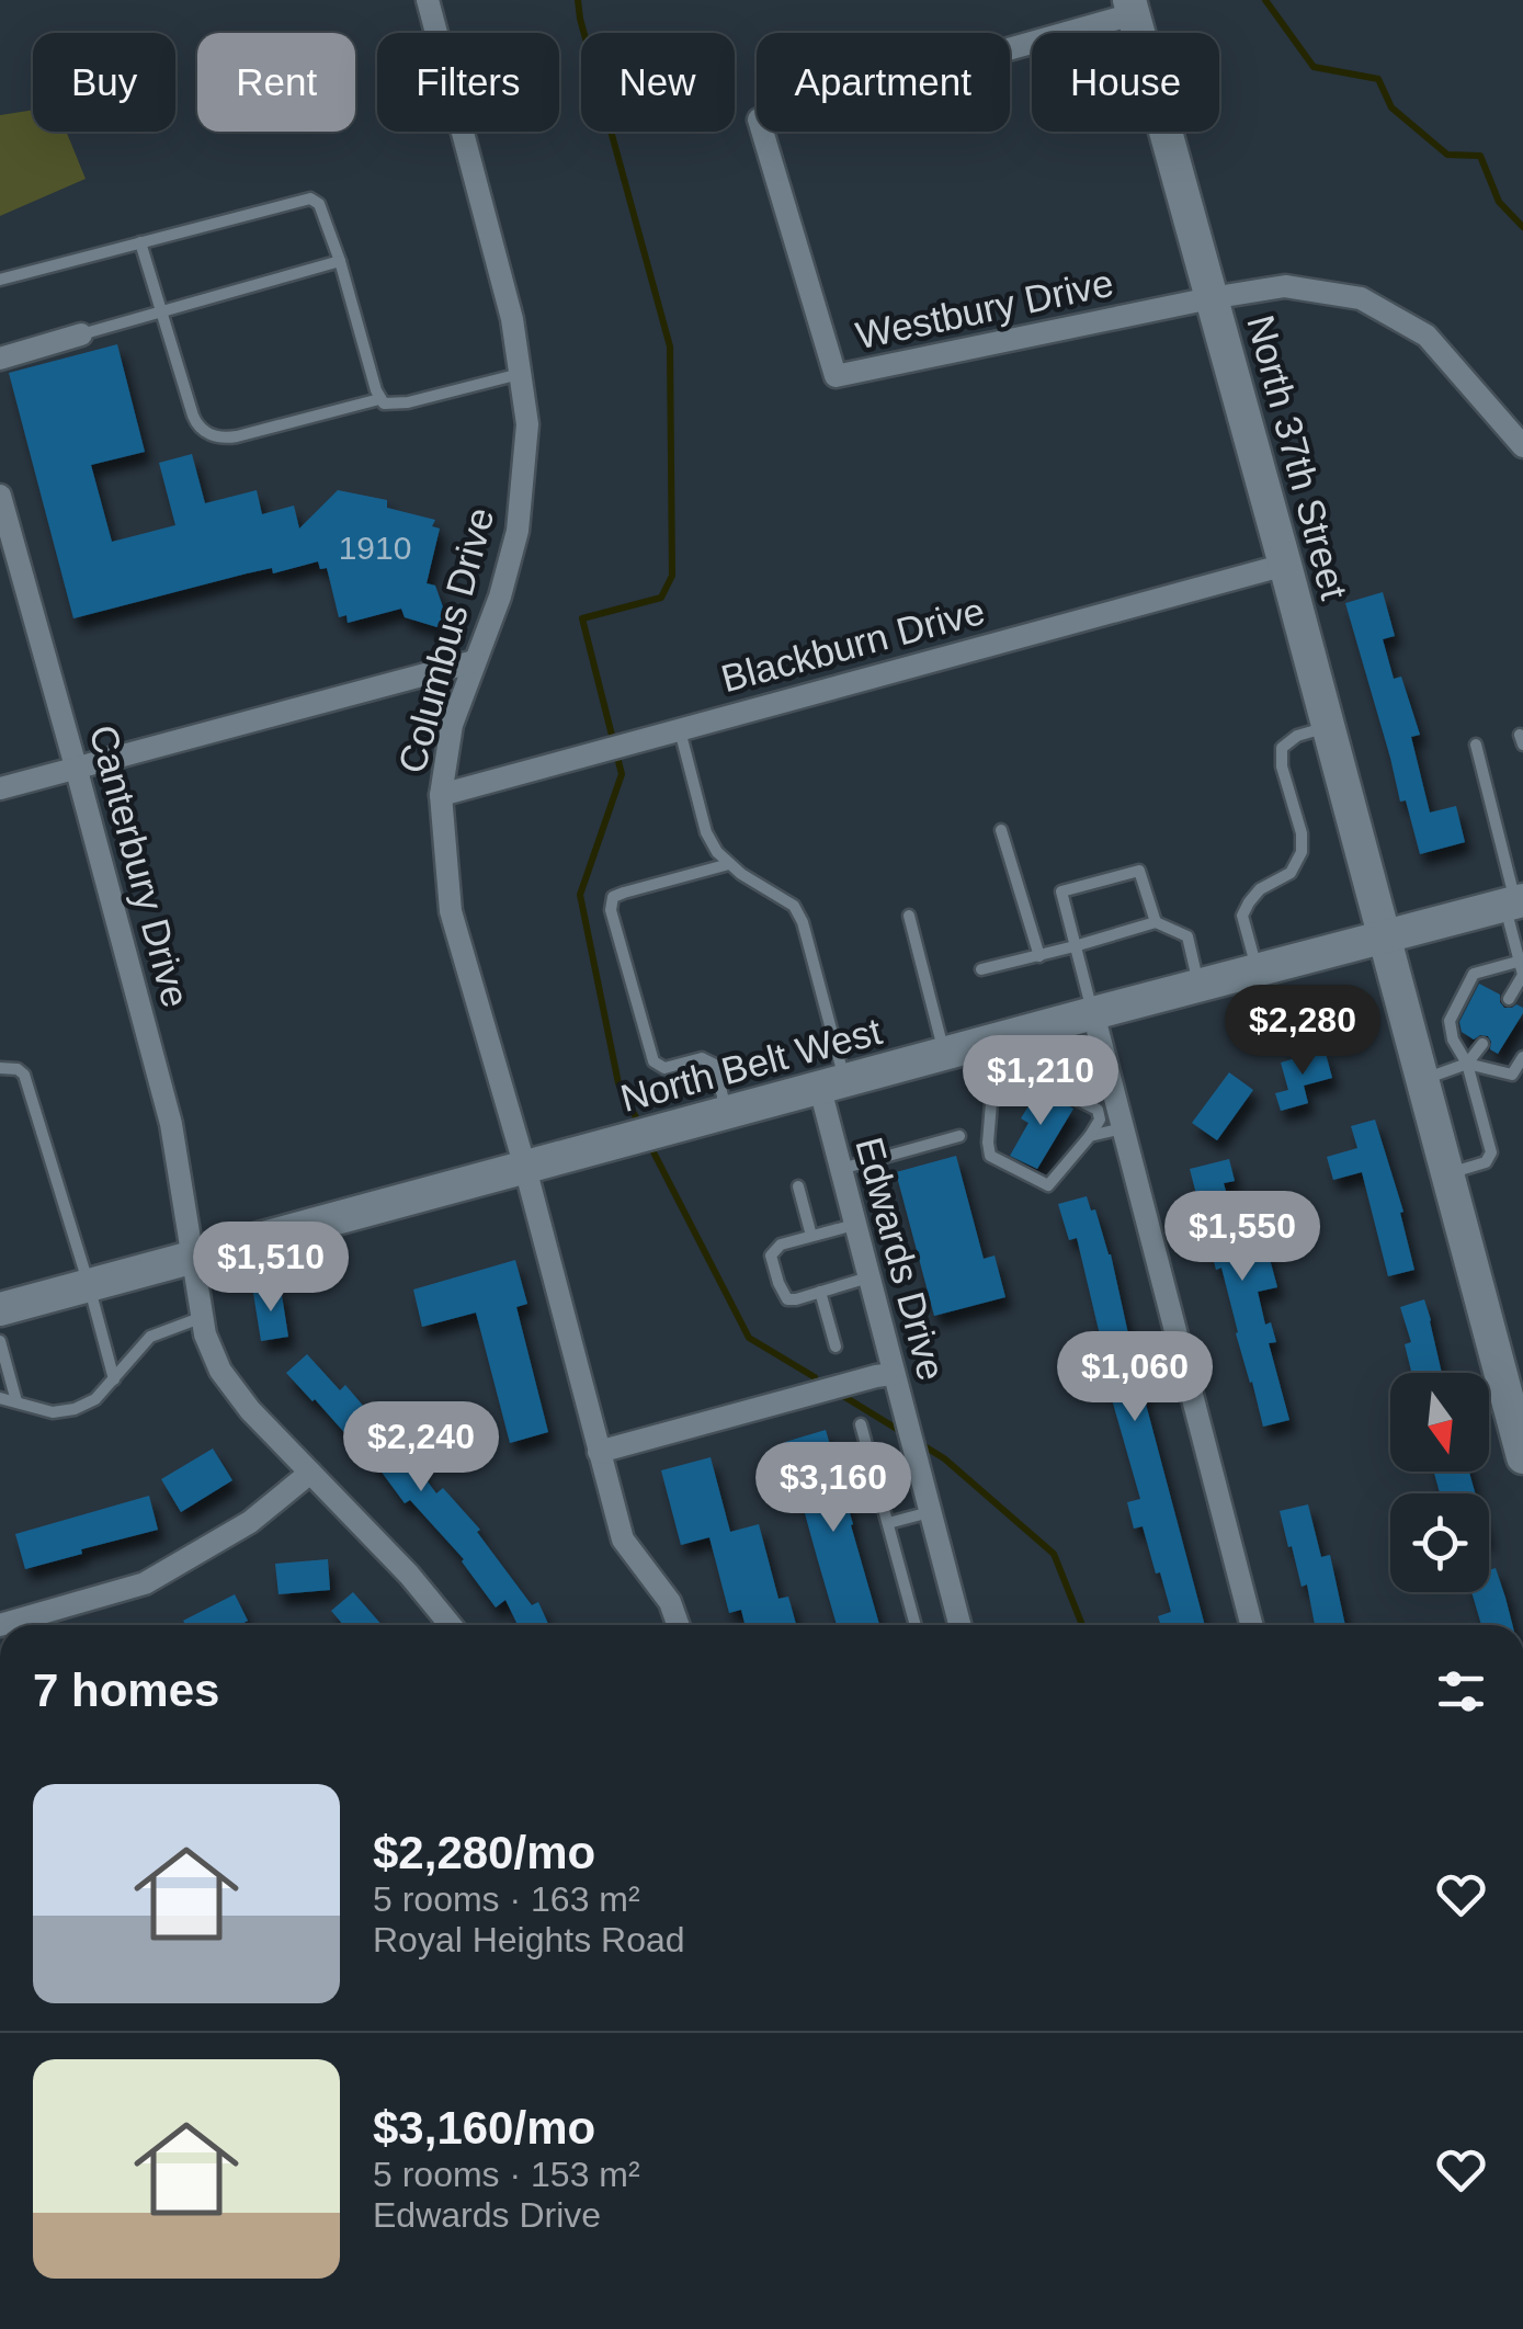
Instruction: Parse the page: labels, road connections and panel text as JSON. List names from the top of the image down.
{
  "streets": {
    "main road": ["North 37th Street", "North Belt West"],
    "street": [
      "Westbury Drive",
      "Columbus Drive",
      "Blackburn Drive",
      "Canterbury Drive",
      "Edwards Drive"
    ]
  },
  "crossings": [
    ["Westbury Drive", "North 37th Street"],
    ["North 37th Street", "Blackburn Drive"],
    ["North 37th Street", "North Belt West"],
    ["Columbus Drive", "Blackburn Drive"],
    ["Columbus Drive", "North Belt West"],
    ["Canterbury Drive", "North Belt West"],
    ["North Belt West", "Edwards Drive"]
  ],
  "house_numbers": ["1910"],
  "north": "bottom",
  "page": {
    "chip": [
      "Buy",
      "Rent",
      "Filters",
      "New",
      "Apartment",
      "House"
    ],
    "price": [
      "$2,280",
      "$1,210",
      "$1,550",
      "$1,510",
      "$1,060",
      "$2,240",
      "$3,160"
    ],
    "heading": "7 homes",
    "list": [
      {
        "name": "$2,280/mo",
        "note": "5 rooms · 163 m² · Royal Heights Road"
      },
      {
        "name": "$3,160/mo",
        "note": "5 rooms · 153 m² · Edwards Drive"
      }
    ]
  }
}
